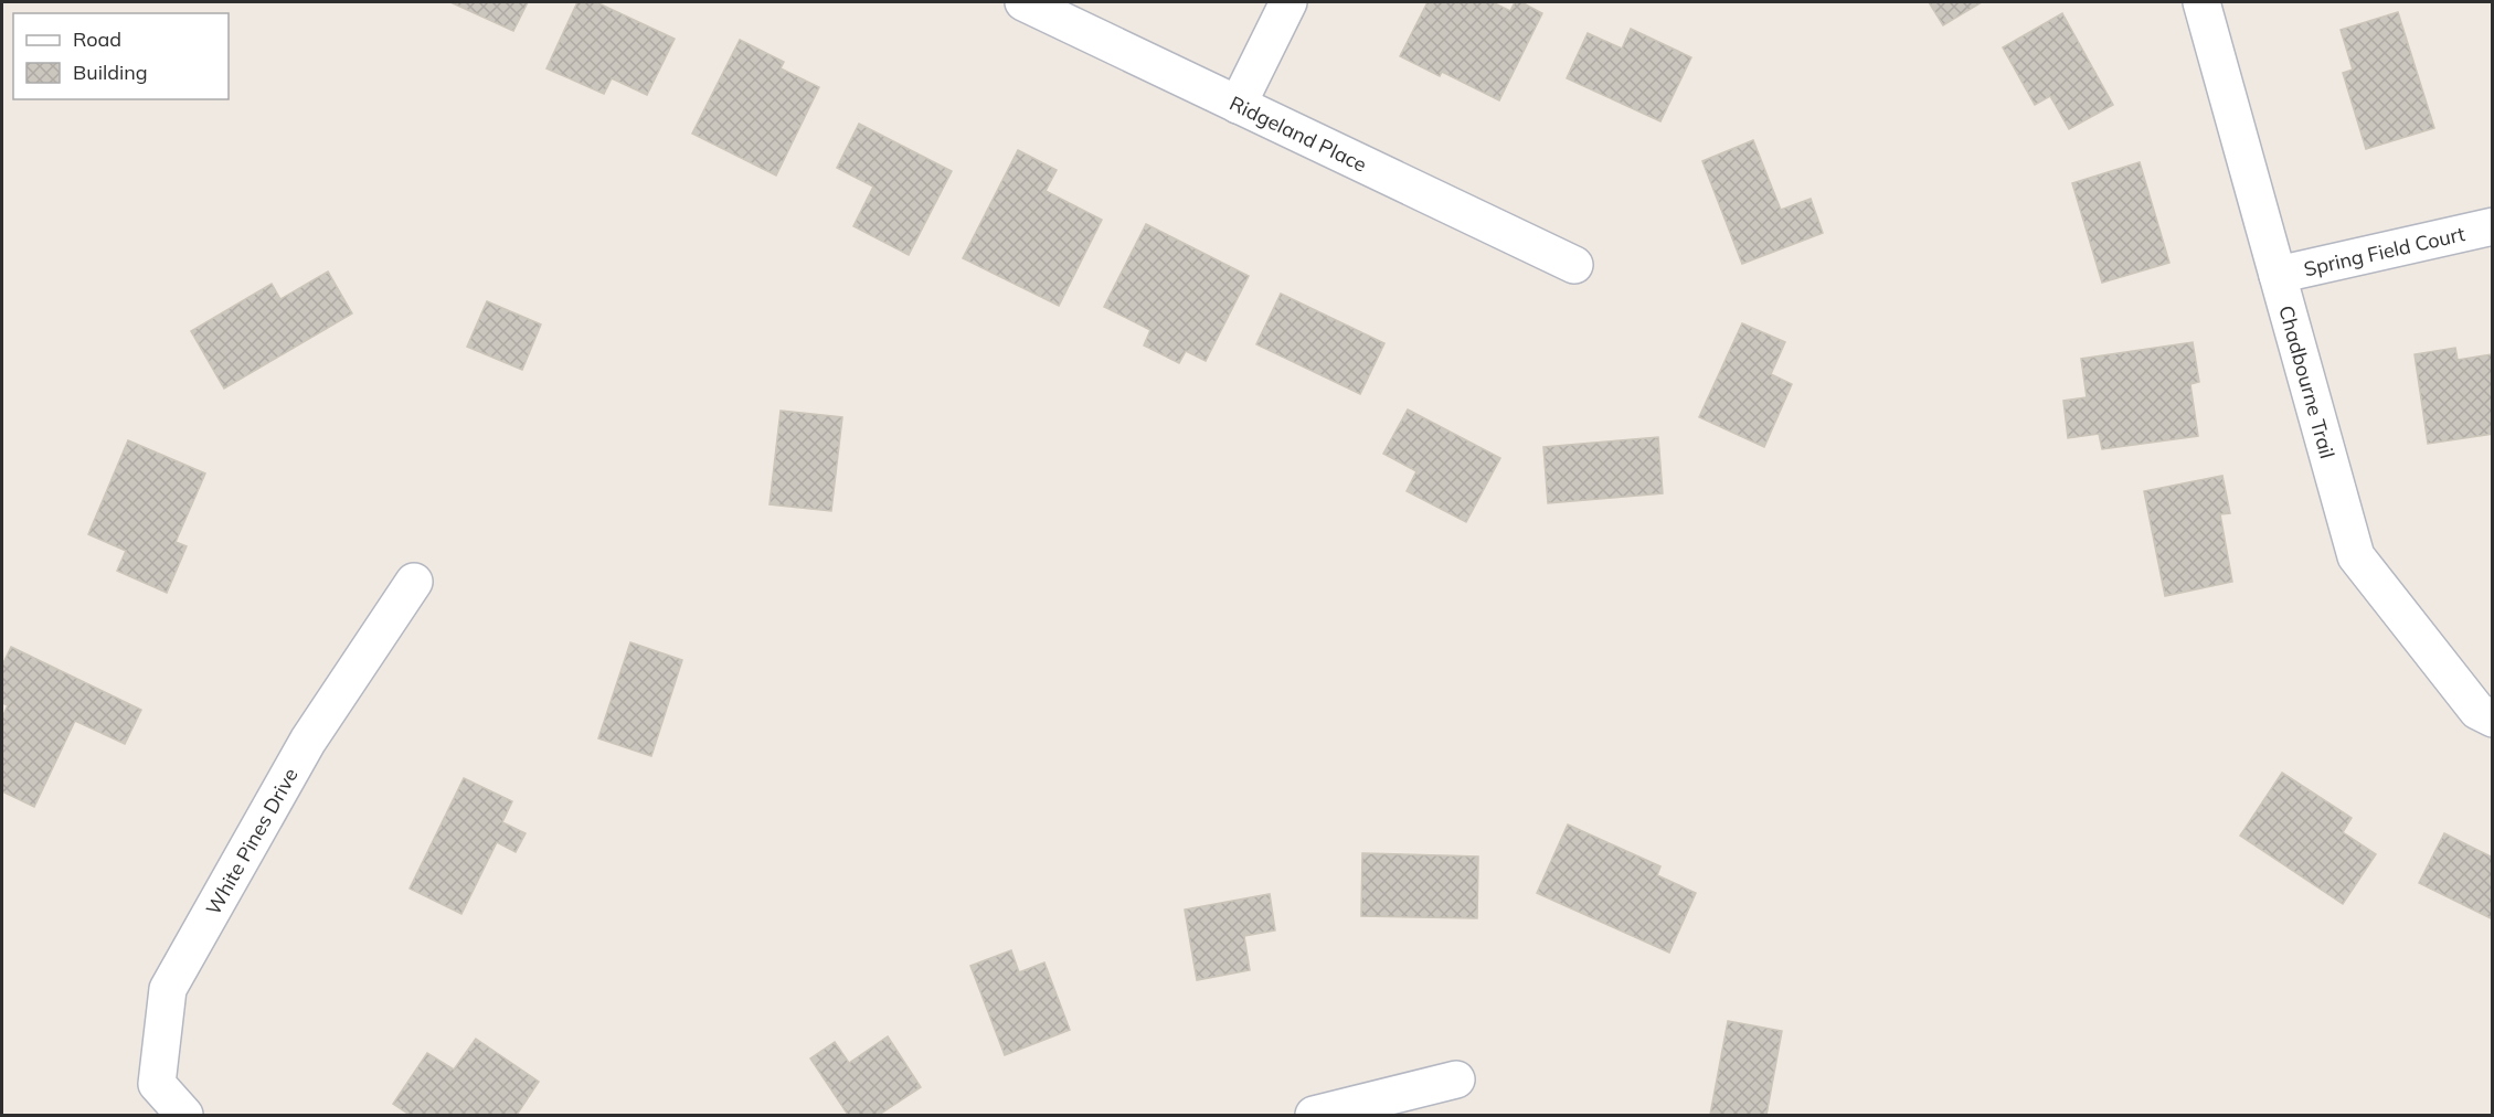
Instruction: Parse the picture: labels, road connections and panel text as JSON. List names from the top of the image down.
{
  "streets": {
    "street": [
      "Ridgeland Place",
      "Spring Field Court",
      "Chadbourne Trail",
      "White Pines Drive"
    ]
  },
  "crossings": [
    ["Spring Field Court", "Chadbourne Trail"]
  ],
  "legend": ["Road", "Building"]
}
